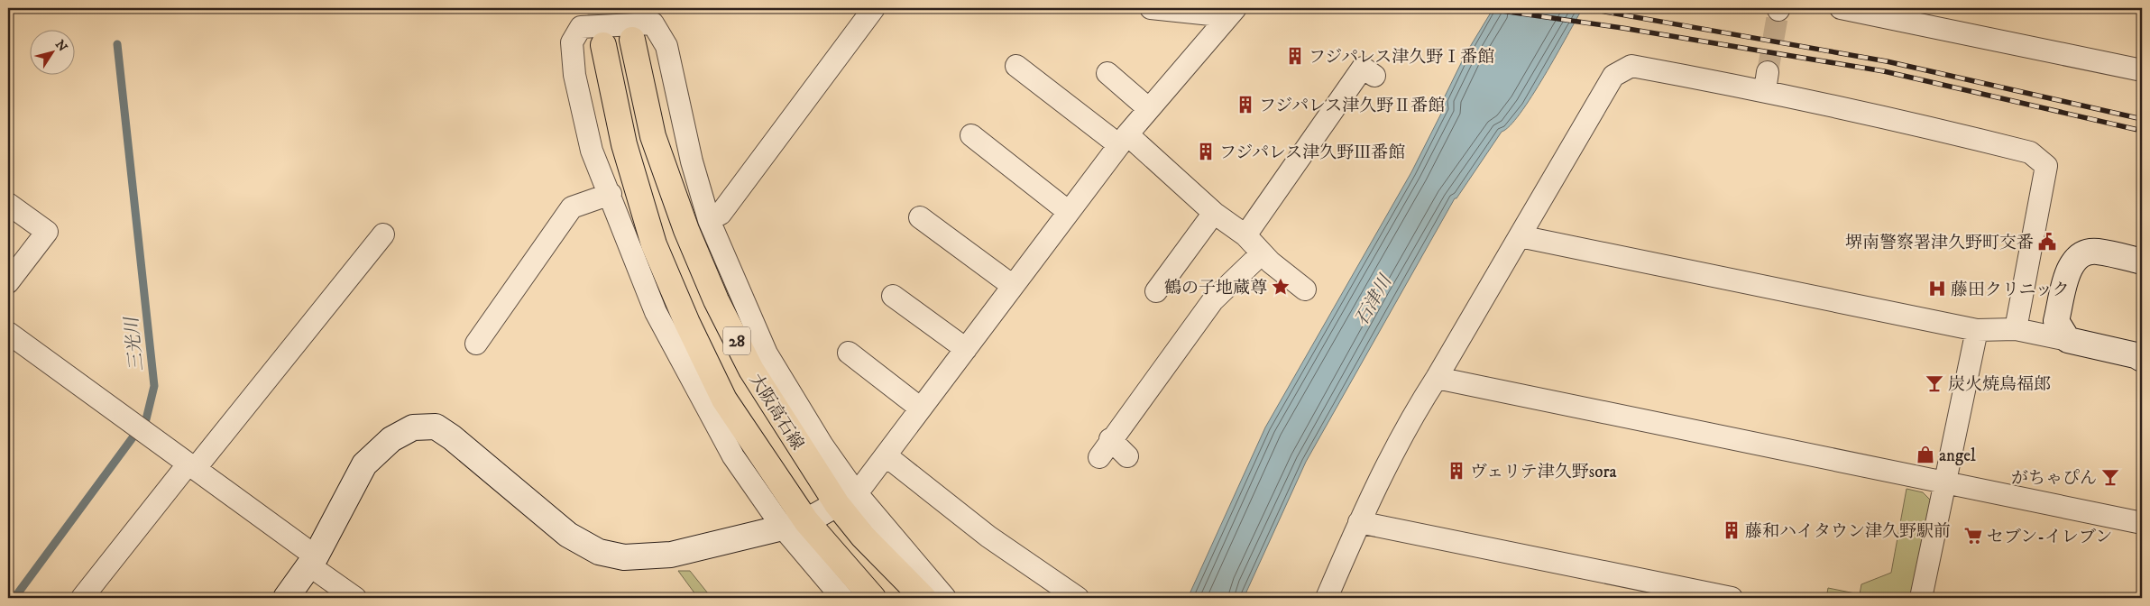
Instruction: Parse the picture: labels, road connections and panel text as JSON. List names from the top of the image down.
{
  "streets": {
    "main road": ["28", "大阪高石線"]
  },
  "water": ["石津川", "三光川"],
  "places": {
    "building": [
      "フジパレス津久野Ⅰ番館",
      "フジパレス津久野Ⅱ番館",
      "フジパレス津久野Ⅲ番館",
      "ヴェリテ津久野sora",
      "藤和ハイタウン津久野駅前"
    ],
    "public building": ["堺南警察署津久野町交番"],
    "place": ["鶴の子地蔵尊"],
    "hospital": ["藤田クリニック"],
    "bar": ["炭火焼鳥福郎", "がちゃぴん"],
    "shop": ["angel"],
    "supermarket": ["セブン-イレブン"]
  },
  "north": "top right"
}
